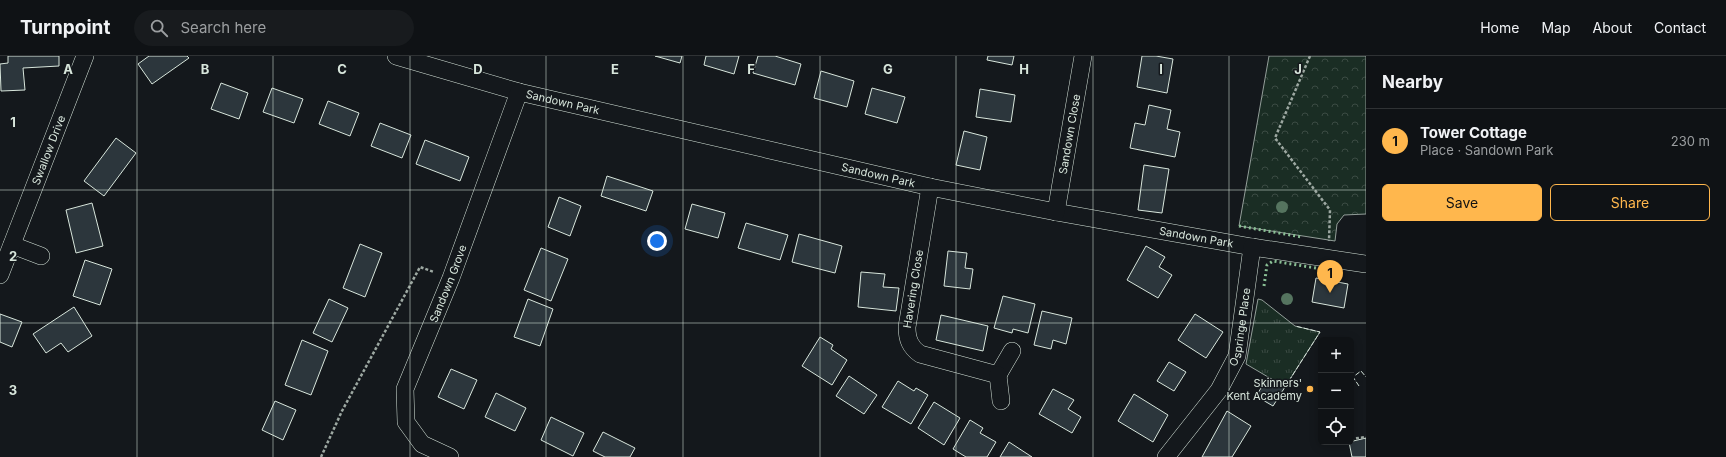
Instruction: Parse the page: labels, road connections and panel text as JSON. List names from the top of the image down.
{
  "streets": {
    "street": [
      "Sandown Park",
      "Sandown Close",
      "Swallow Drive",
      "Sandown Grove",
      "Havering Close",
      "Ospringe Place"
    ]
  },
  "crossings": [
    ["Sandown Park", "Sandown Close"],
    ["Sandown Park", "Sandown Grove"],
    ["Sandown Park", "Havering Close"],
    ["Sandown Park", "Ospringe Place"]
  ],
  "places": ["Skinners' Kent Academy"],
  "page": {
    "header": "Turnpoint",
    "search": "Search here",
    "nav": [
      "Home",
      "Map",
      "About",
      "Contact"
    ],
    "heading": "Nearby",
    "list": [
      {
        "mark": "1",
        "name": "Tower Cottage",
        "note": "Place · Sandown Park",
        "value": "230 m"
      }
    ],
    "buttons": ["Save", "Share"],
    "pins": "1",
    "map_buttons": ["+", "−"]
  },
  "grid": {
    "columns": [
      "A",
      "B",
      "C",
      "D",
      "E",
      "F",
      "G",
      "H",
      "I",
      "J"
    ],
    "rows": ["1", "2", "3"]
  }
}
